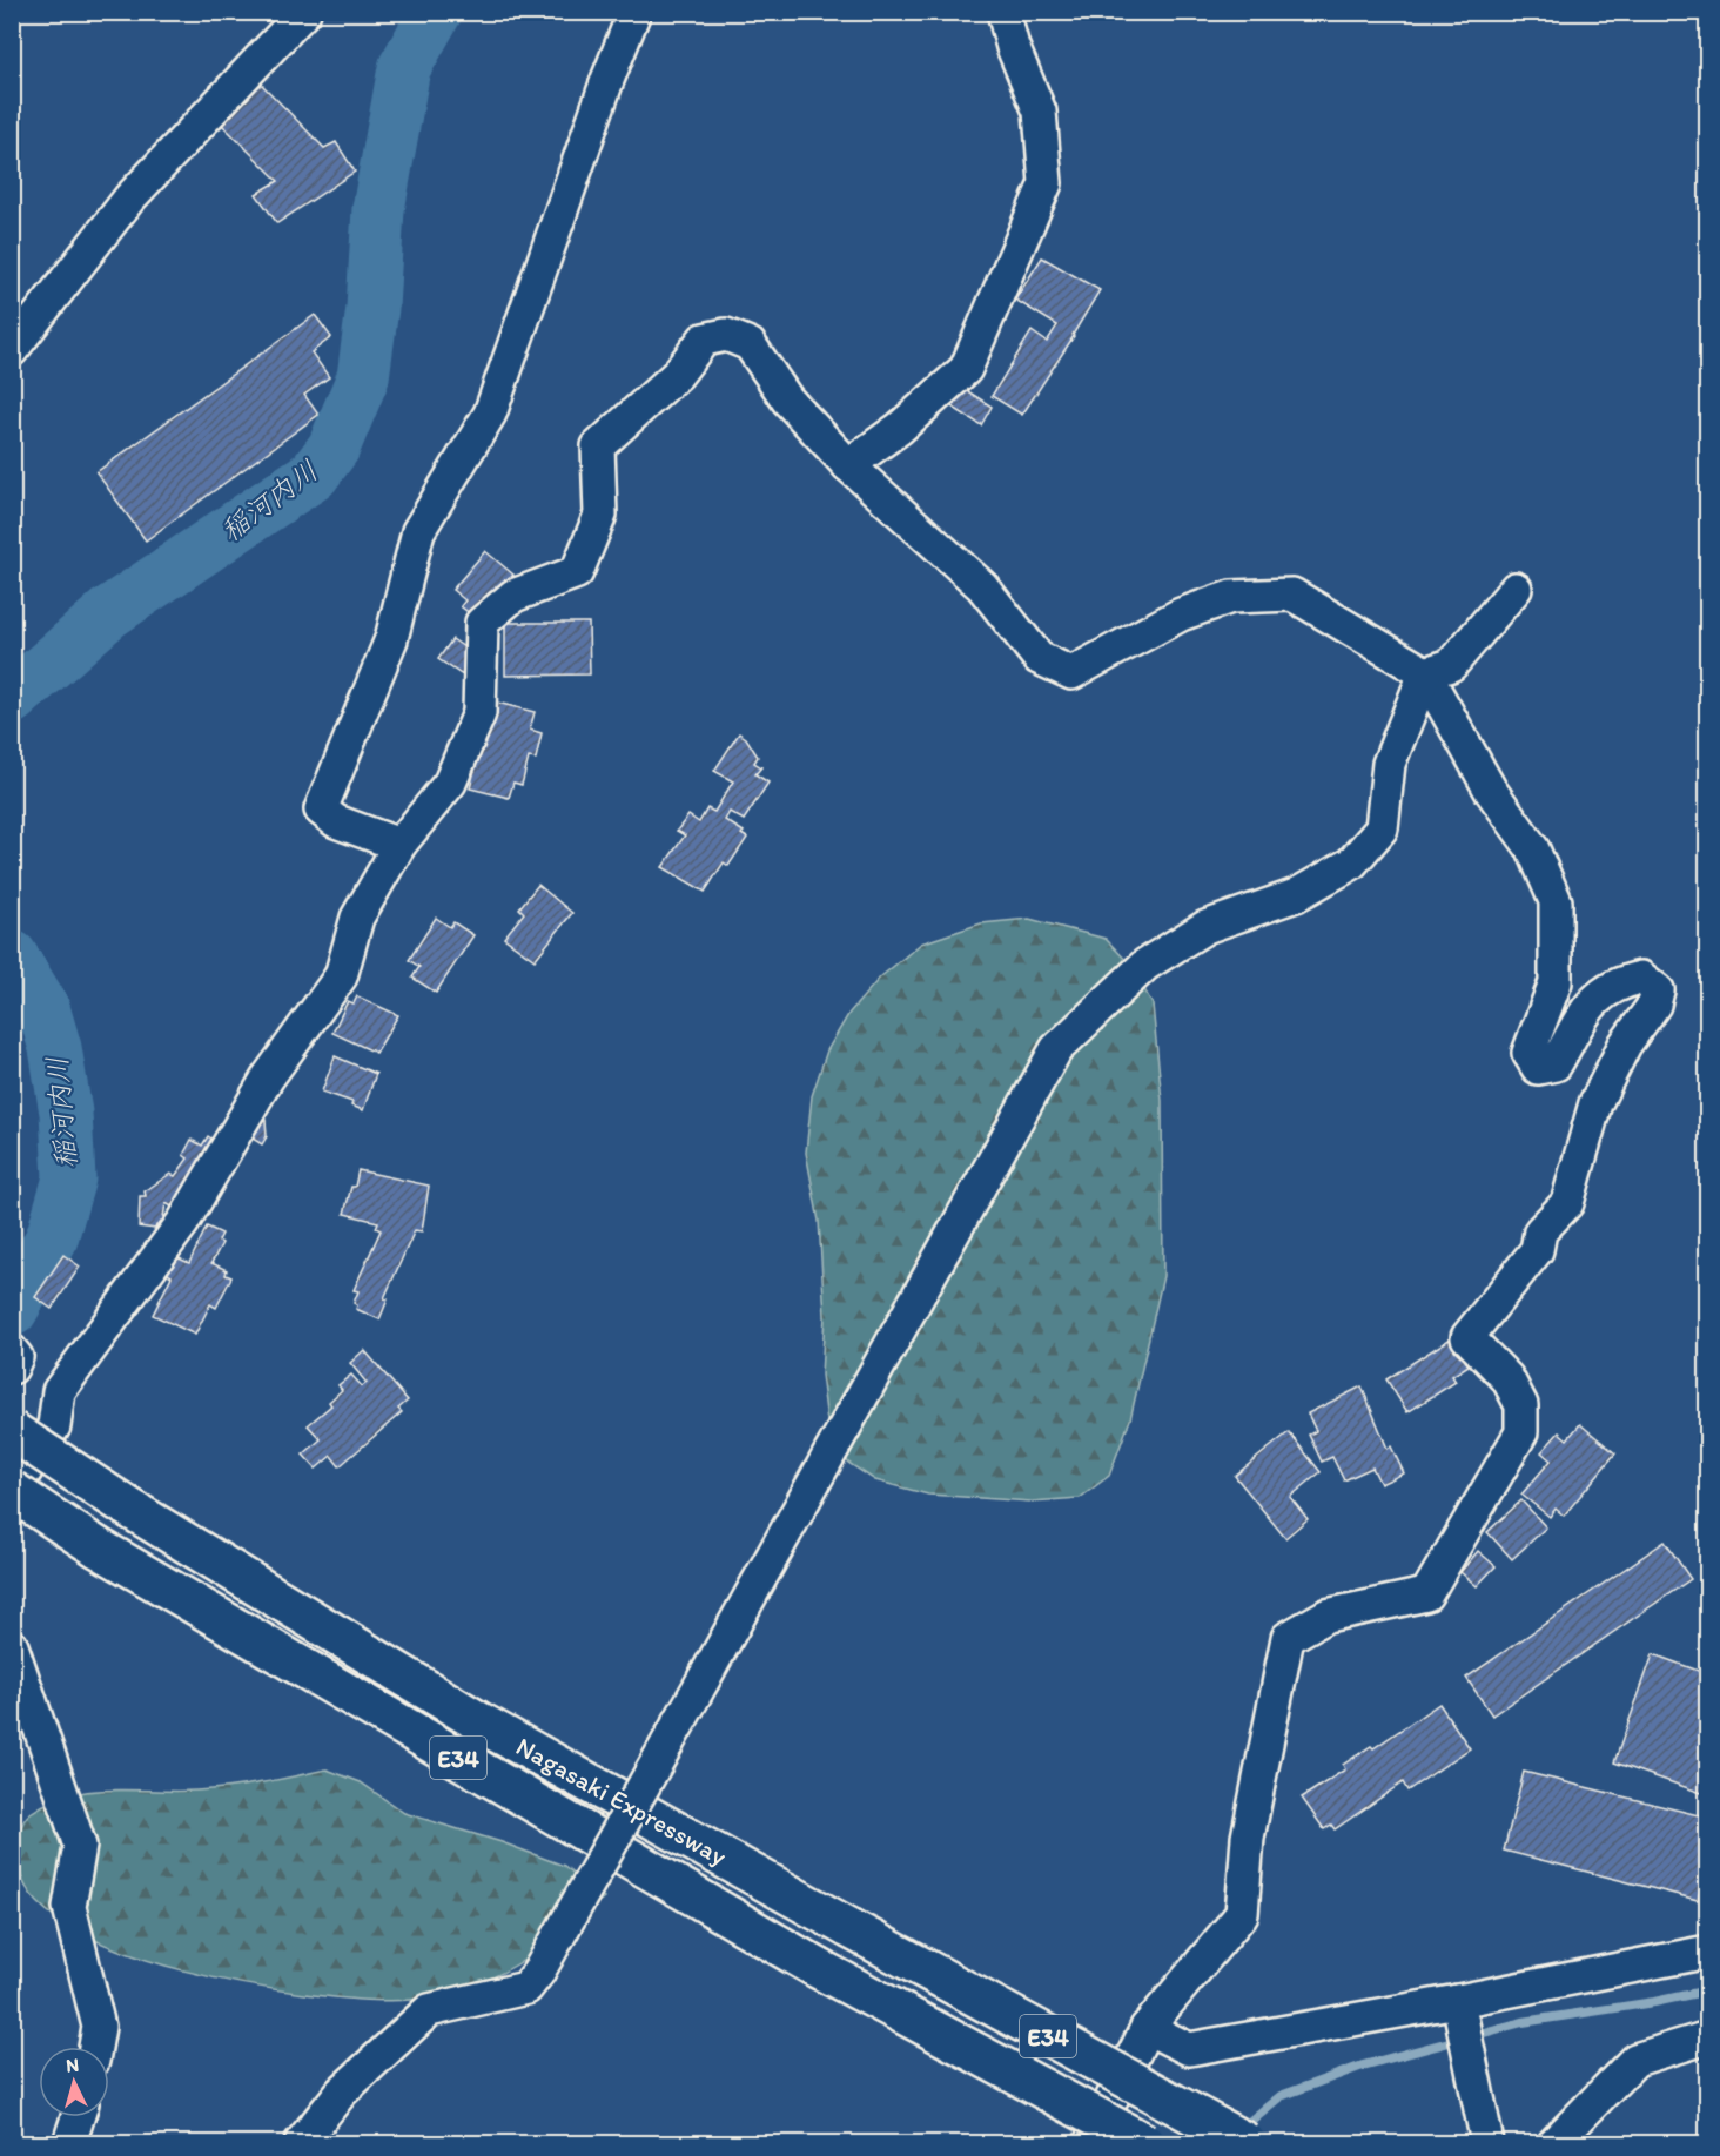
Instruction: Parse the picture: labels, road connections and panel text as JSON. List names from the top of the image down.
{
  "streets": {
    "highway": ["E34", "Nagasaki Expressway"]
  },
  "water": ["稲河内川"],
  "north": "top"
}
